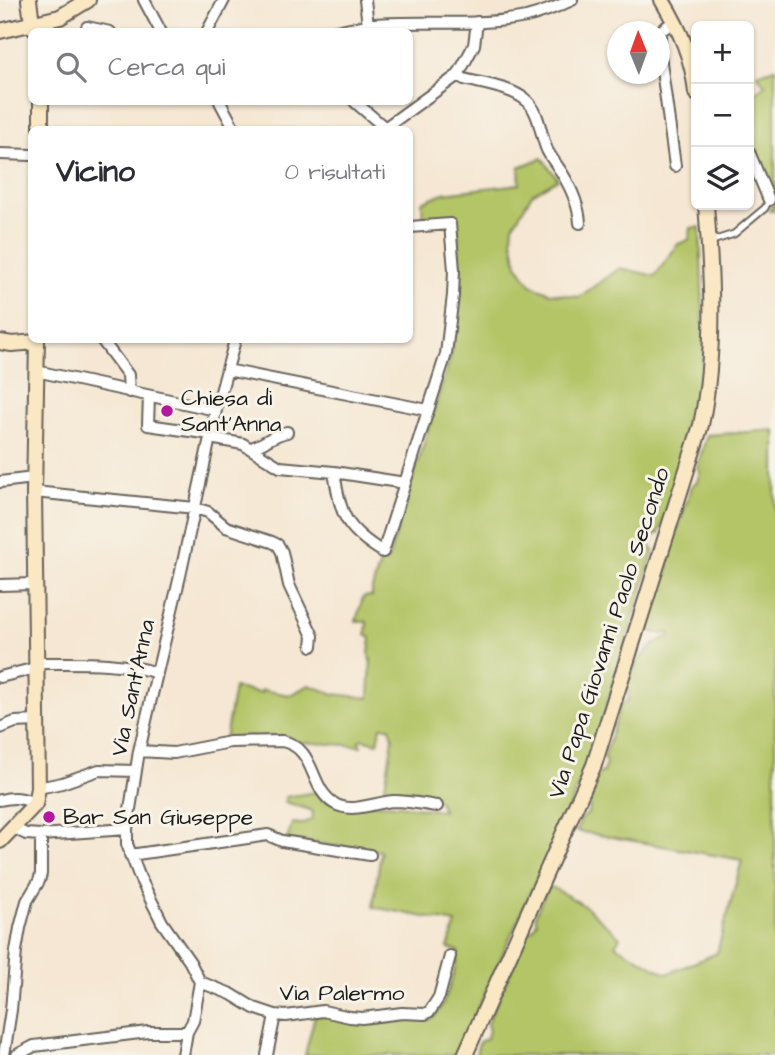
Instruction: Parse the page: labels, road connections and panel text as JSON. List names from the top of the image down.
{
  "streets": {
    "main road": ["Via Papa Giovanni Paolo Secondo"],
    "street": ["Via Sant'Anna", "Via Palermo"]
  },
  "crossings": [
    ["Via Sant'Anna", "Via Palermo"]
  ],
  "places": ["Chiesa di Sant'Anna", "Bar San Giuseppe"],
  "north": "top",
  "page": {
    "map_buttons": ["+", "−"],
    "search": "Cerca qui",
    "heading": ["Vicino", "0 risultati"]
  }
}
